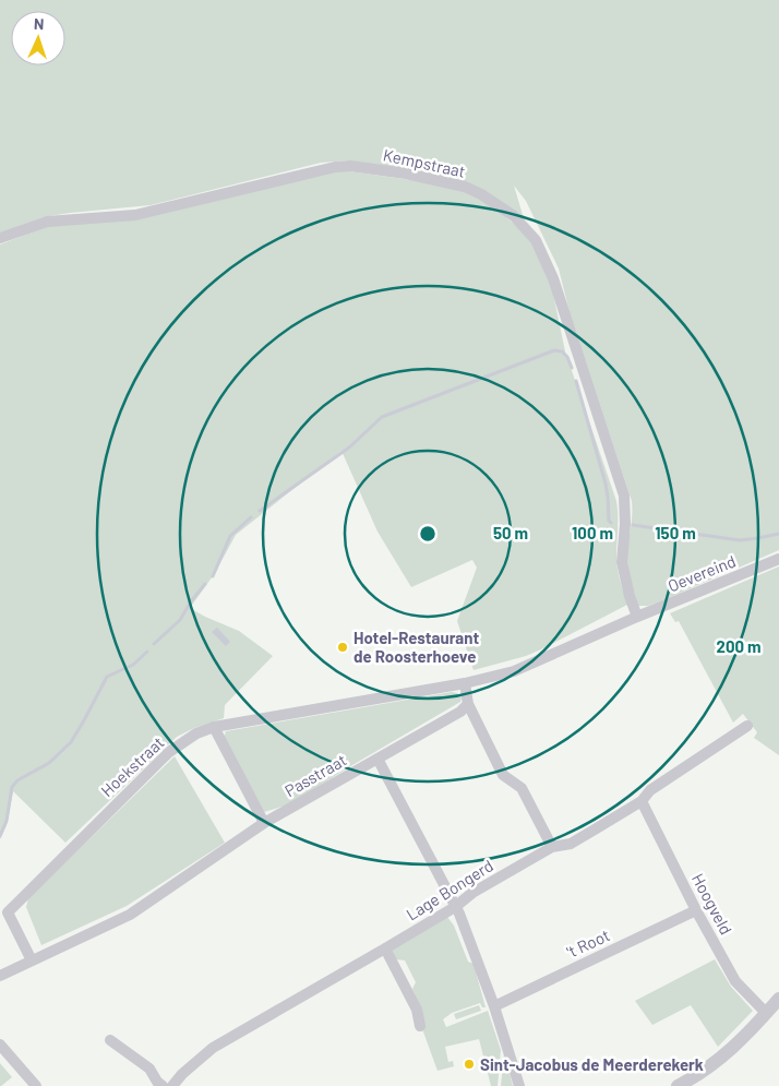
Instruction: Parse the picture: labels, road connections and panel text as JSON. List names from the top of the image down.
{
  "streets": {
    "street": [
      "Kempstraat",
      "Oevereind",
      "Hoekstraat",
      "Passtraat",
      "Lage Bongerd",
      "Hoogveld",
      "'t Root"
    ]
  },
  "crossings": [
    ["Kempstraat", "Oevereind"],
    ["Hoekstraat", "Passtraat"],
    ["Lage Bongerd", "Hoogveld"],
    ["Hoogveld", "'t Root"]
  ],
  "places": ["Hotel-Restaurant de Roosterhoeve", "Sint-Jacobus de Meerderekerk"],
  "north": "top",
  "rings": [
    "50 m",
    "100 m",
    "150 m",
    "200 m"
  ]
}
